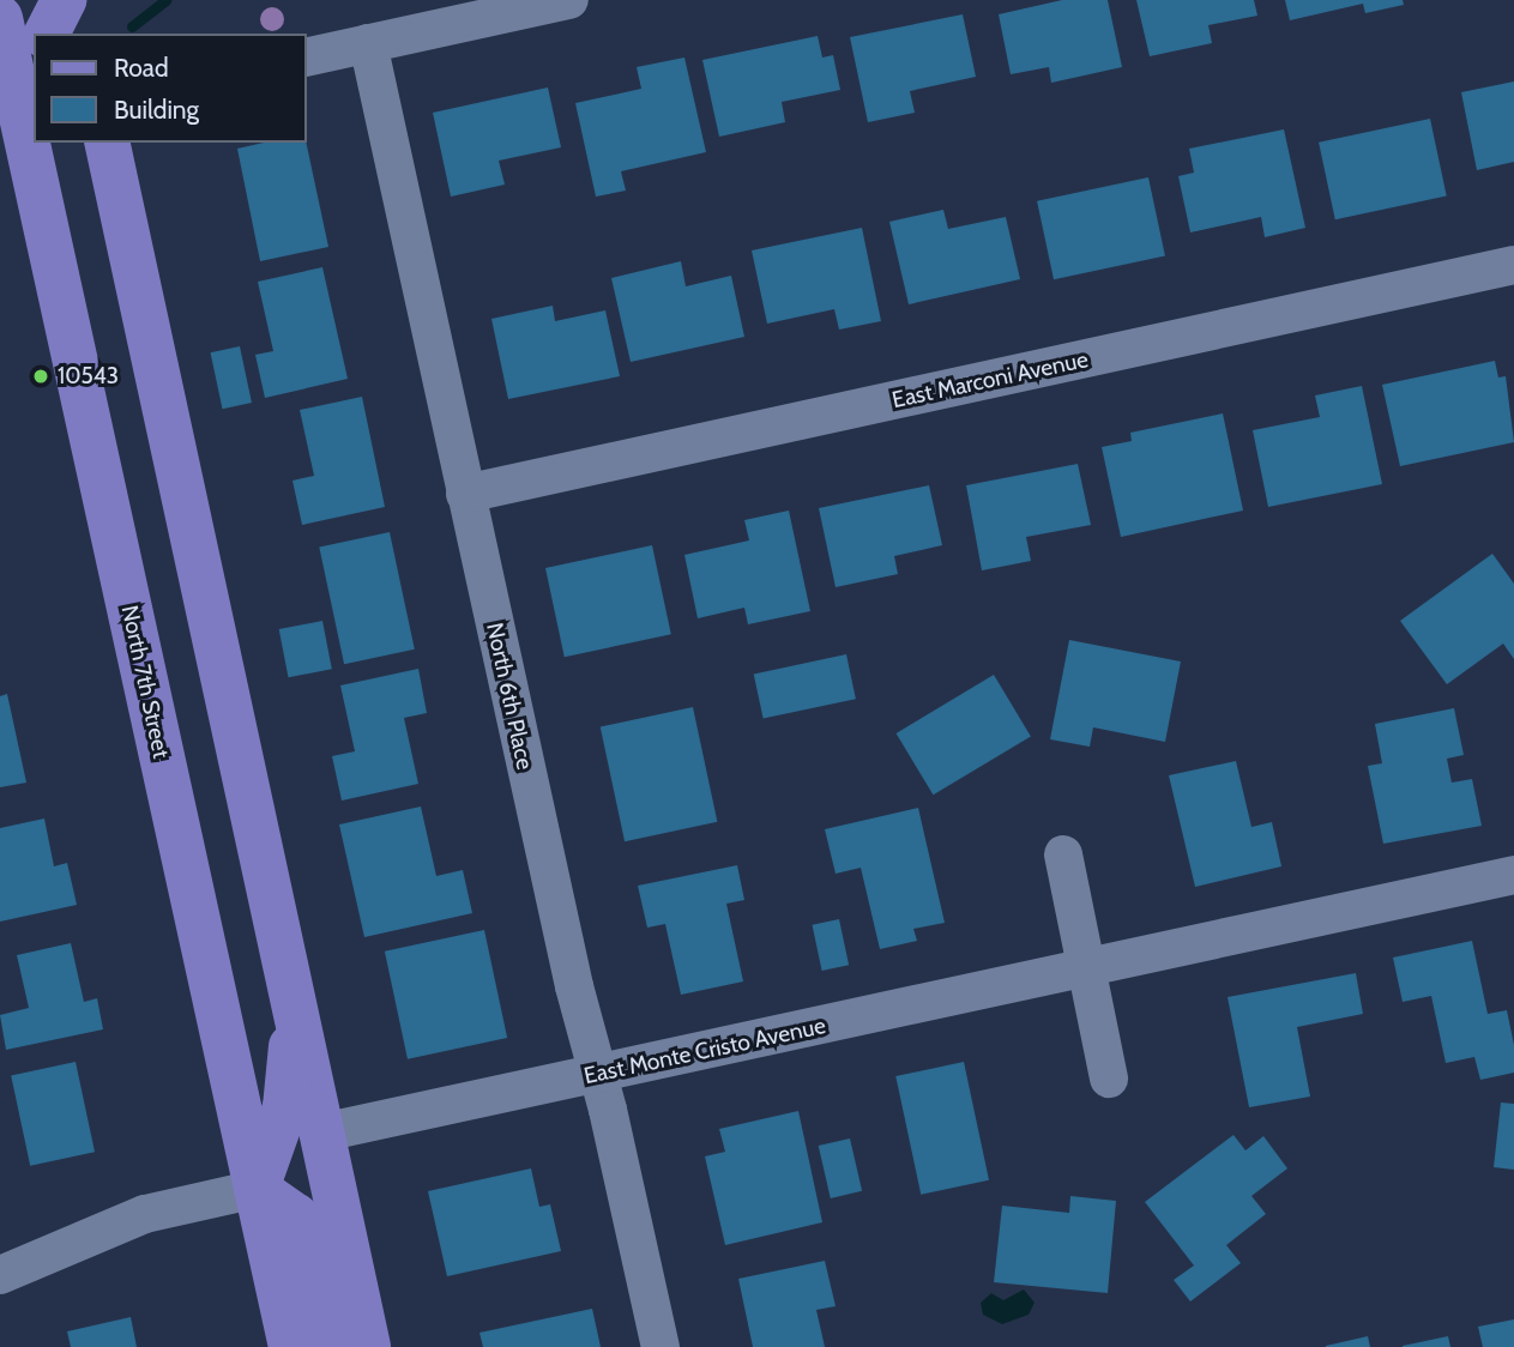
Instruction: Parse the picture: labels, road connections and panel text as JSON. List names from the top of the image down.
{
  "streets": {
    "main road": ["North 7th Street"],
    "street": ["East Marconi Avenue", "North 6th Place", "East Monte Cristo Avenue"]
  },
  "crossings": [
    ["East Marconi Avenue", "North 6th Place"],
    ["North 6th Place", "East Monte Cristo Avenue"]
  ],
  "places": ["10543"],
  "legend": ["Road", "Building"]
}
